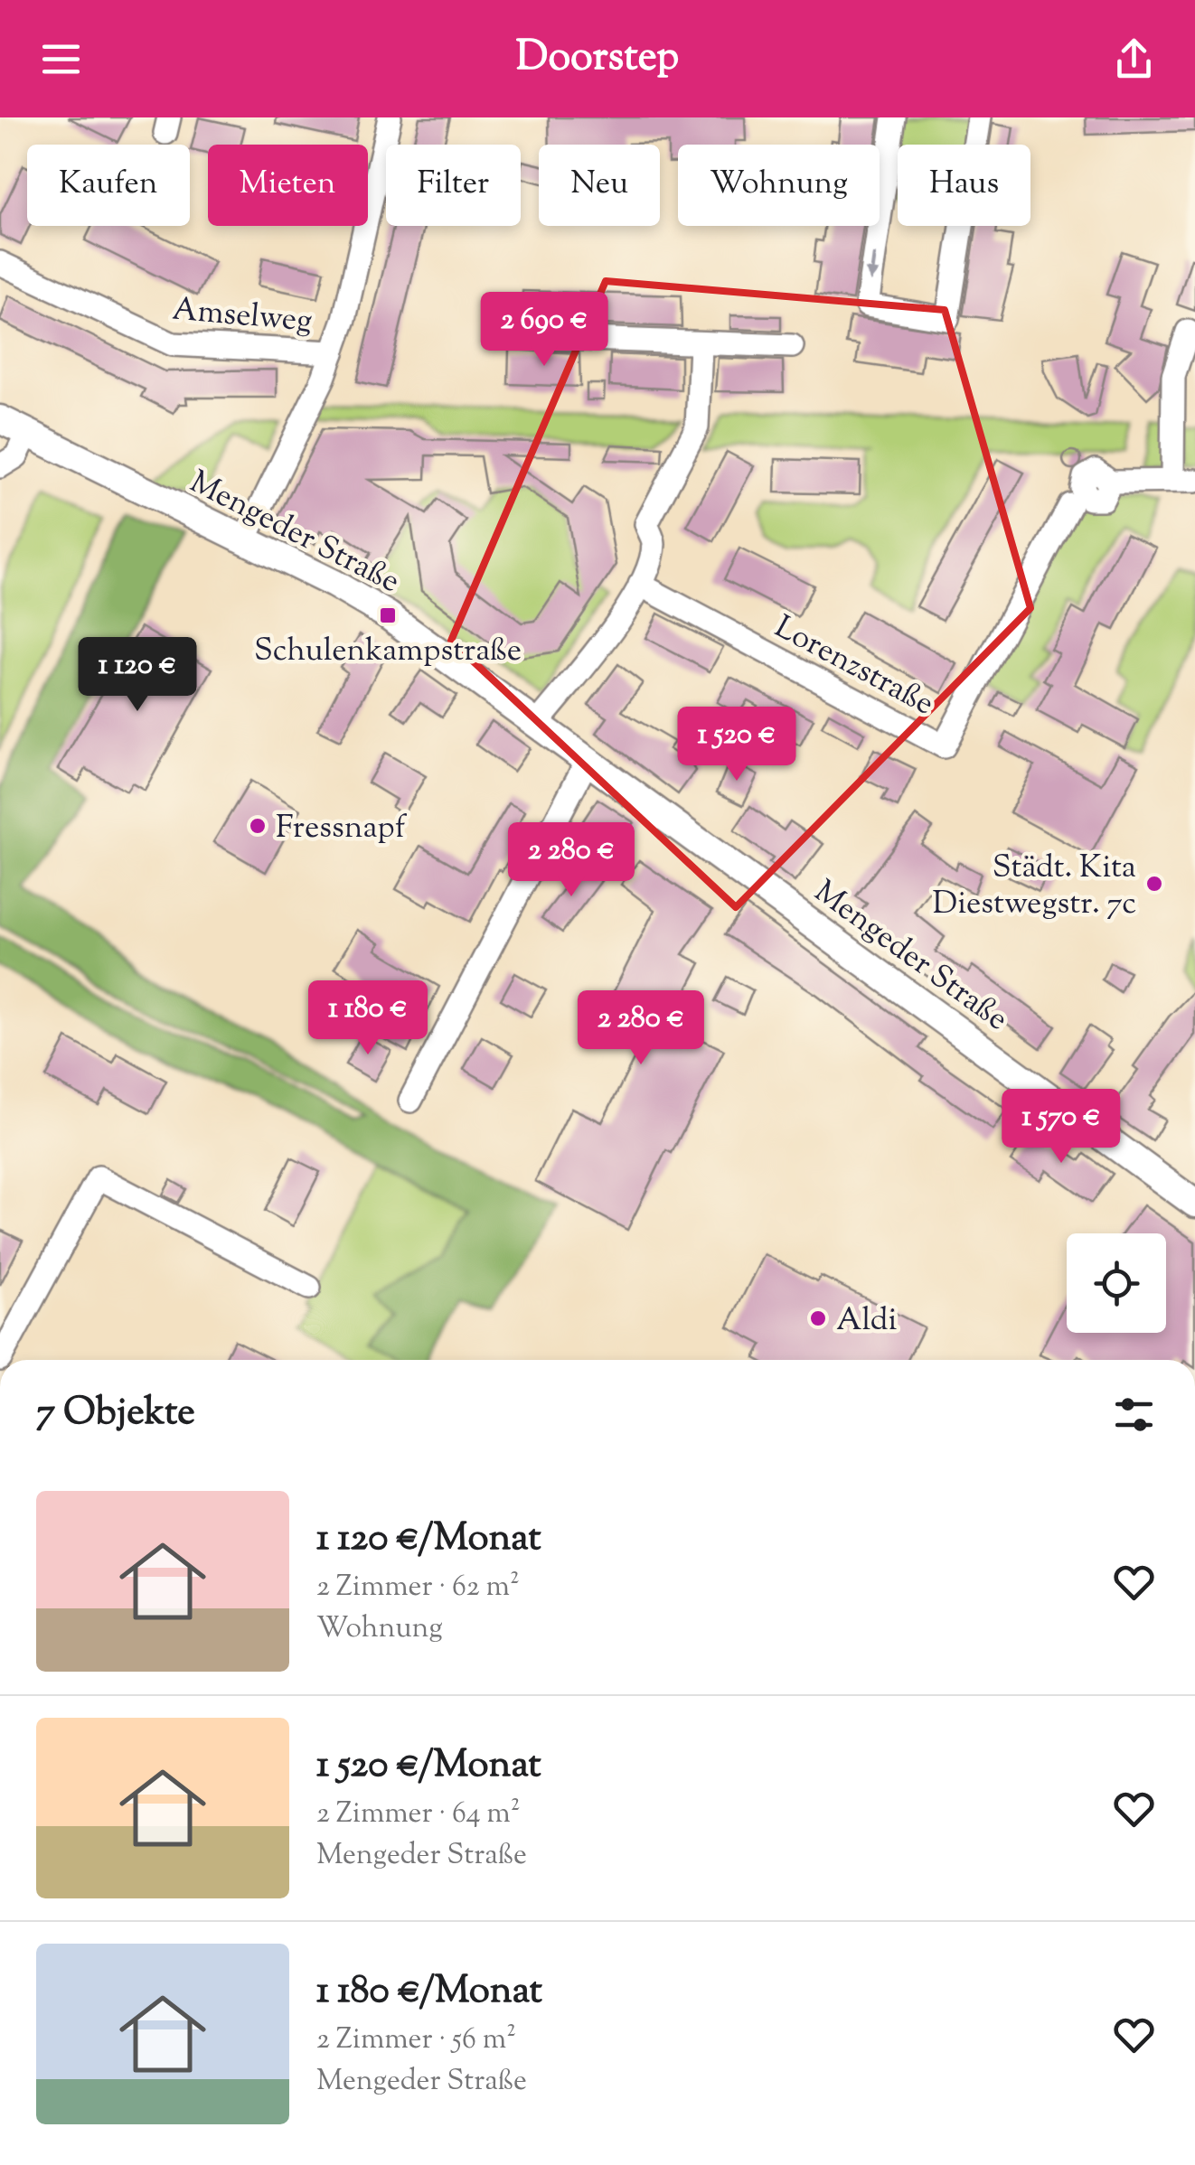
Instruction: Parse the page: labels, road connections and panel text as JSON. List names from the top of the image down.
{
  "streets": {
    "main road": ["Mengeder Straße"],
    "street": ["Amselweg", "Lorenzstraße"]
  },
  "places": {
    "transit": ["Schulenkampstraße"],
    "other": ["Fressnapf", "Städt. Kita Diestwegstr. 7c", "Aldi"]
  },
  "page": {
    "header": "Doorstep",
    "chip": [
      "Kaufen",
      "Mieten",
      "Filter",
      "Neu",
      "Wohnung",
      "Haus"
    ],
    "price": [
      "2 690 €",
      "1 120 €",
      "1 520 €",
      "2 280 €",
      "1 180 €",
      "2 280 €",
      "1 570 €"
    ],
    "heading": "7 Objekte",
    "list": [
      {
        "name": "1 120 €/Monat",
        "note": "2 Zimmer · 62 m² · Wohnung"
      },
      {
        "name": "1 520 €/Monat",
        "note": "2 Zimmer · 64 m² · Mengeder Straße"
      },
      {
        "name": "1 180 €/Monat",
        "note": "2 Zimmer · 56 m² · Mengeder Straße"
      }
    ]
  }
}
